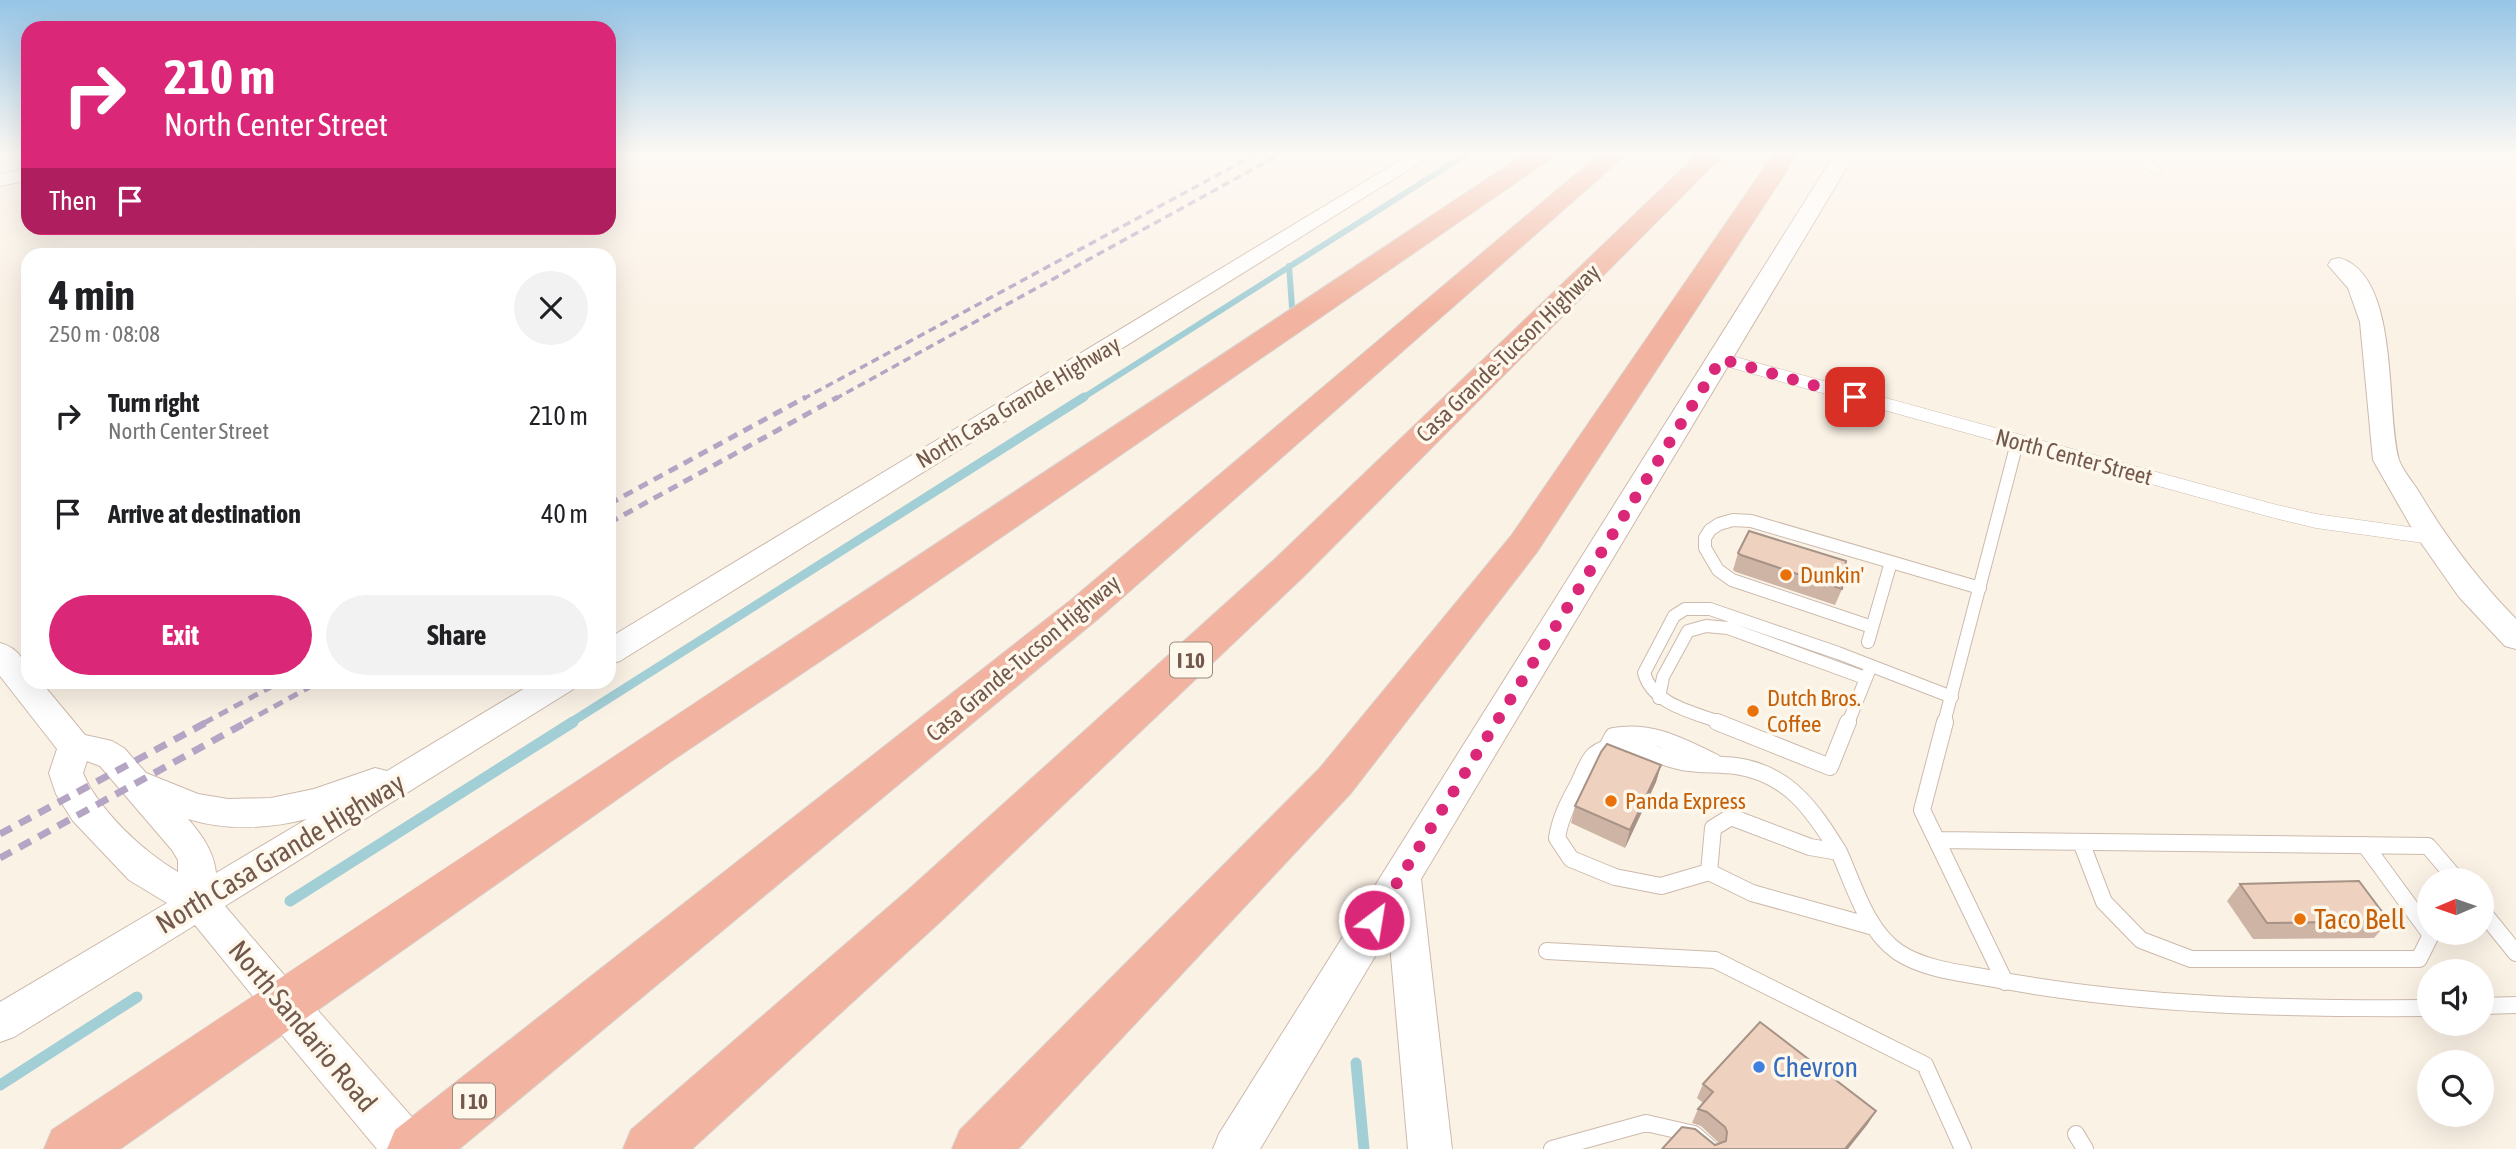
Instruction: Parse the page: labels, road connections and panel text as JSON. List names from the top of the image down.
{
  "streets": {
    "highway": ["Casa Grande-Tucson Highway", "I 10"],
    "main road": ["North Sandario Road"],
    "street": ["North Casa Grande Highway", "North Center Street"]
  },
  "crossings": [
    ["North Casa Grande Highway", "North Sandario Road"]
  ],
  "places": [
    "Dunkin'",
    "Dutch Bros. Coffee",
    "Panda Express",
    "Taco Bell",
    "Chevron"
  ],
  "north": "left",
  "page": {
    "turn": ["210 m", "North Center Street"],
    "then": "Then",
    "heading": ["4 min", "250 m · 08:08"],
    "list": [
      {
        "name": "Turn right",
        "note": "North Center Street",
        "value": "210 m"
      },
      {
        "name": "Arrive at destination",
        "value": "40 m"
      }
    ],
    "buttons": ["Exit", "Share"]
  }
}
